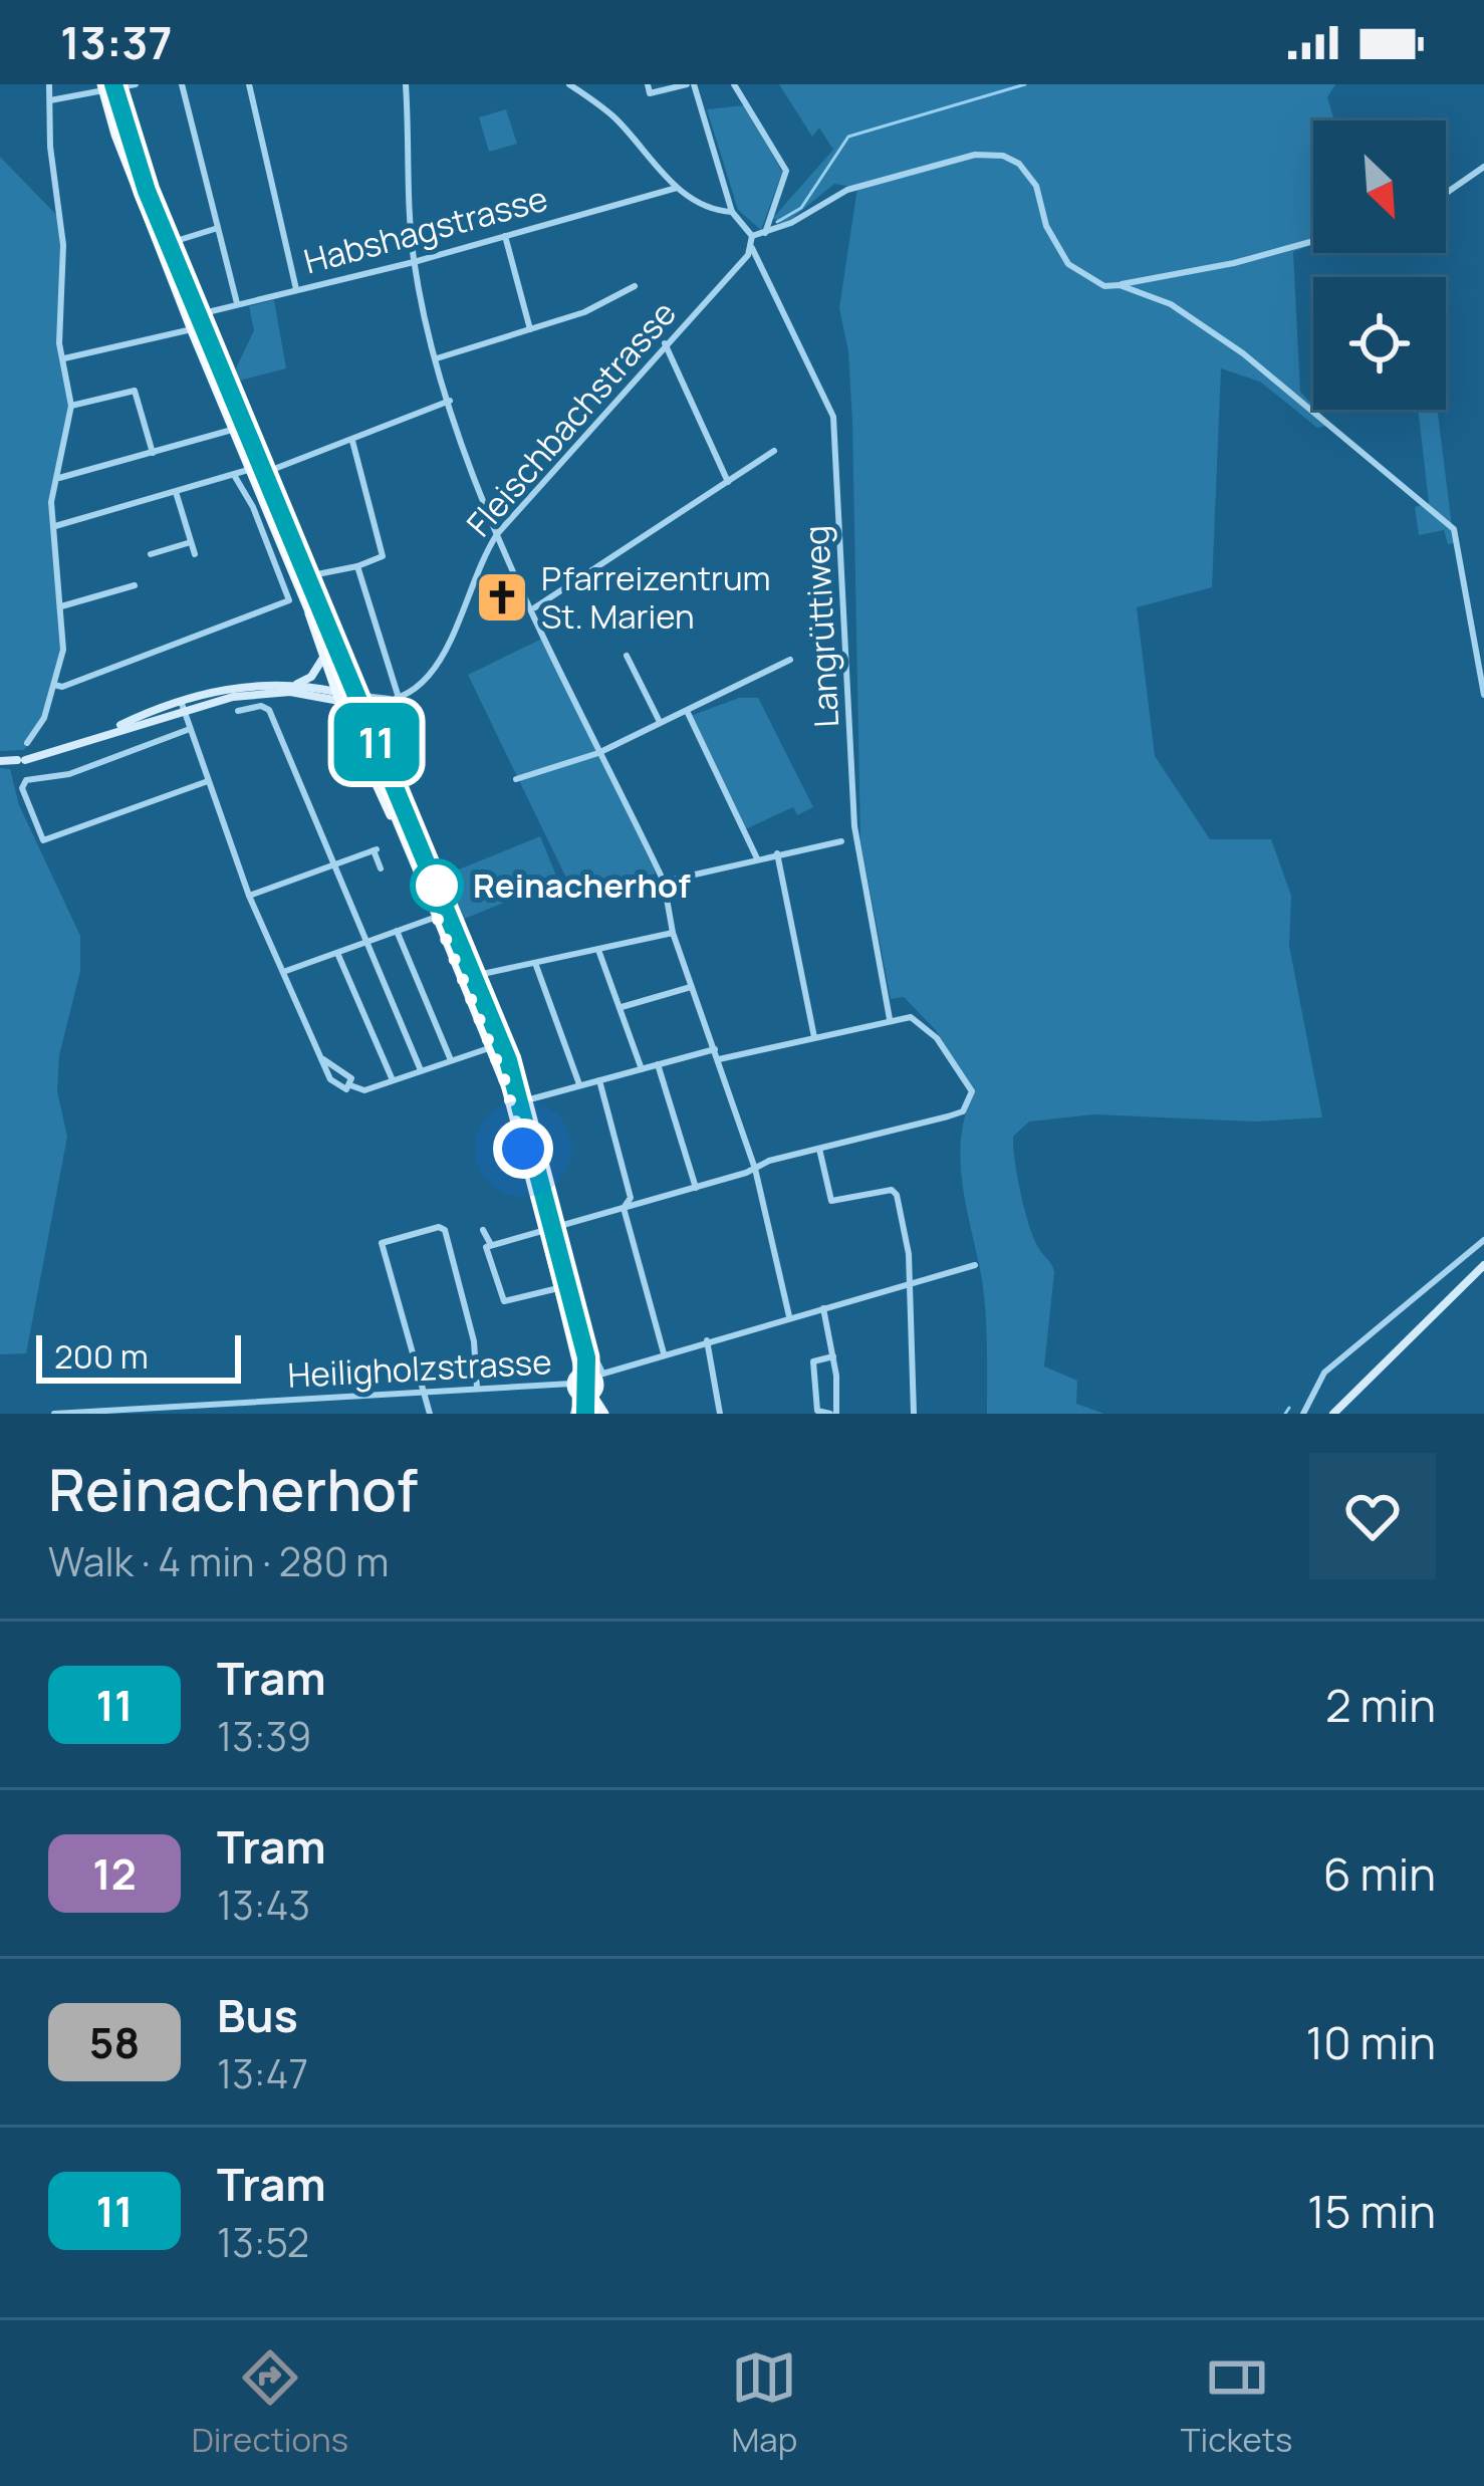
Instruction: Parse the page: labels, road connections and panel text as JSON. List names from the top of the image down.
{
  "streets": {
    "street": [
      "Habshagstrasse",
      "Fleischbachstrasse",
      "Langrüttiweg",
      "Heiligholzstrasse"
    ]
  },
  "crossings": [
    ["Fleischbachstrasse", "Langrüttiweg"]
  ],
  "places": {
    "church": ["Pfarreizentrum St. Marien"],
    "other": ["Reinacherhof"]
  },
  "lines": ["tram line 11"],
  "scale_bar": "200 m",
  "north": "bottom right",
  "page": {
    "status": "13:37",
    "on_map": "11",
    "scale": "200 m",
    "heading": ["Reinacherhof", "Walk · 4 min · 280 m"],
    "list": [
      {
        "mark": "11",
        "name": "Tram",
        "note": "13:39",
        "value": "2 min"
      },
      {
        "mark": "12",
        "name": "Tram",
        "note": "13:43",
        "value": "6 min"
      },
      {
        "mark": "58",
        "name": "Bus",
        "note": "13:47",
        "value": "10 min"
      },
      {
        "mark": "11",
        "name": "Tram",
        "note": "13:52",
        "value": "15 min"
      }
    ],
    "tabs": ["Directions", "Map", "Tickets"]
  }
}
